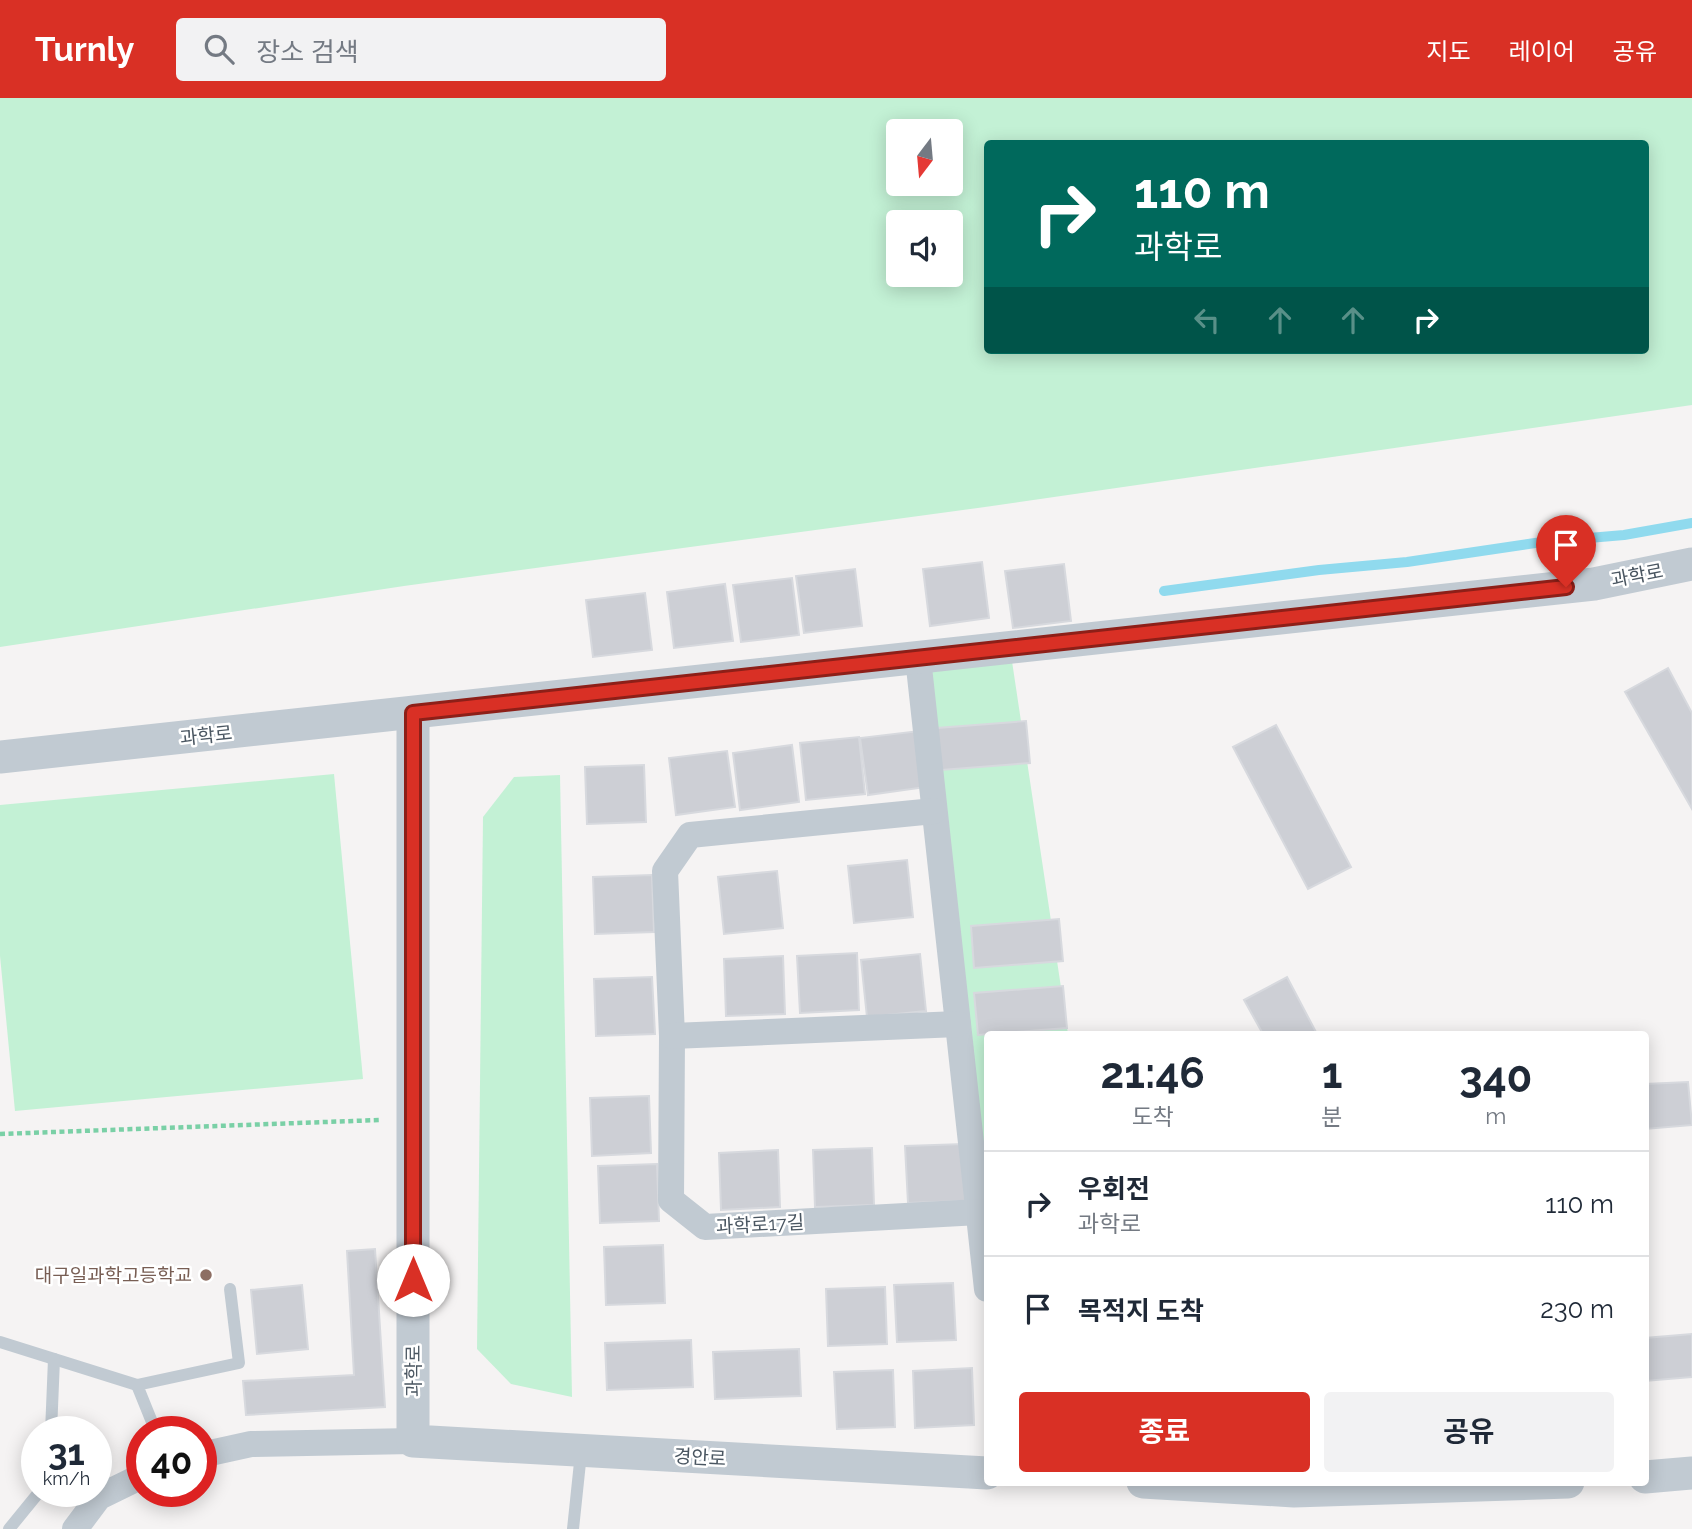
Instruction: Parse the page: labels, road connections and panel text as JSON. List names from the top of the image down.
{
  "streets": {
    "street": ["과학로", "과학로17길", "경안로"]
  },
  "crossings": [
    ["과학로", "경안로"]
  ],
  "places": ["대구일과학고등학교"],
  "north": "bottom",
  "page": {
    "header": "Turnly",
    "search": "장소 검색",
    "nav": ["지도", "레이어", "공유"],
    "turn": ["110 m", "과학로"],
    "eta": [
      "21:46",
      "도착",
      "1",
      "분",
      "340",
      "m"
    ],
    "list": [
      {
        "name": "우회전",
        "note": "과학로",
        "value": "110 m"
      },
      {
        "name": "목적지 도착",
        "value": "230 m"
      }
    ],
    "buttons": ["종료", "공유"],
    "speed": "31 km/h",
    "limit": "40"
  }
}
